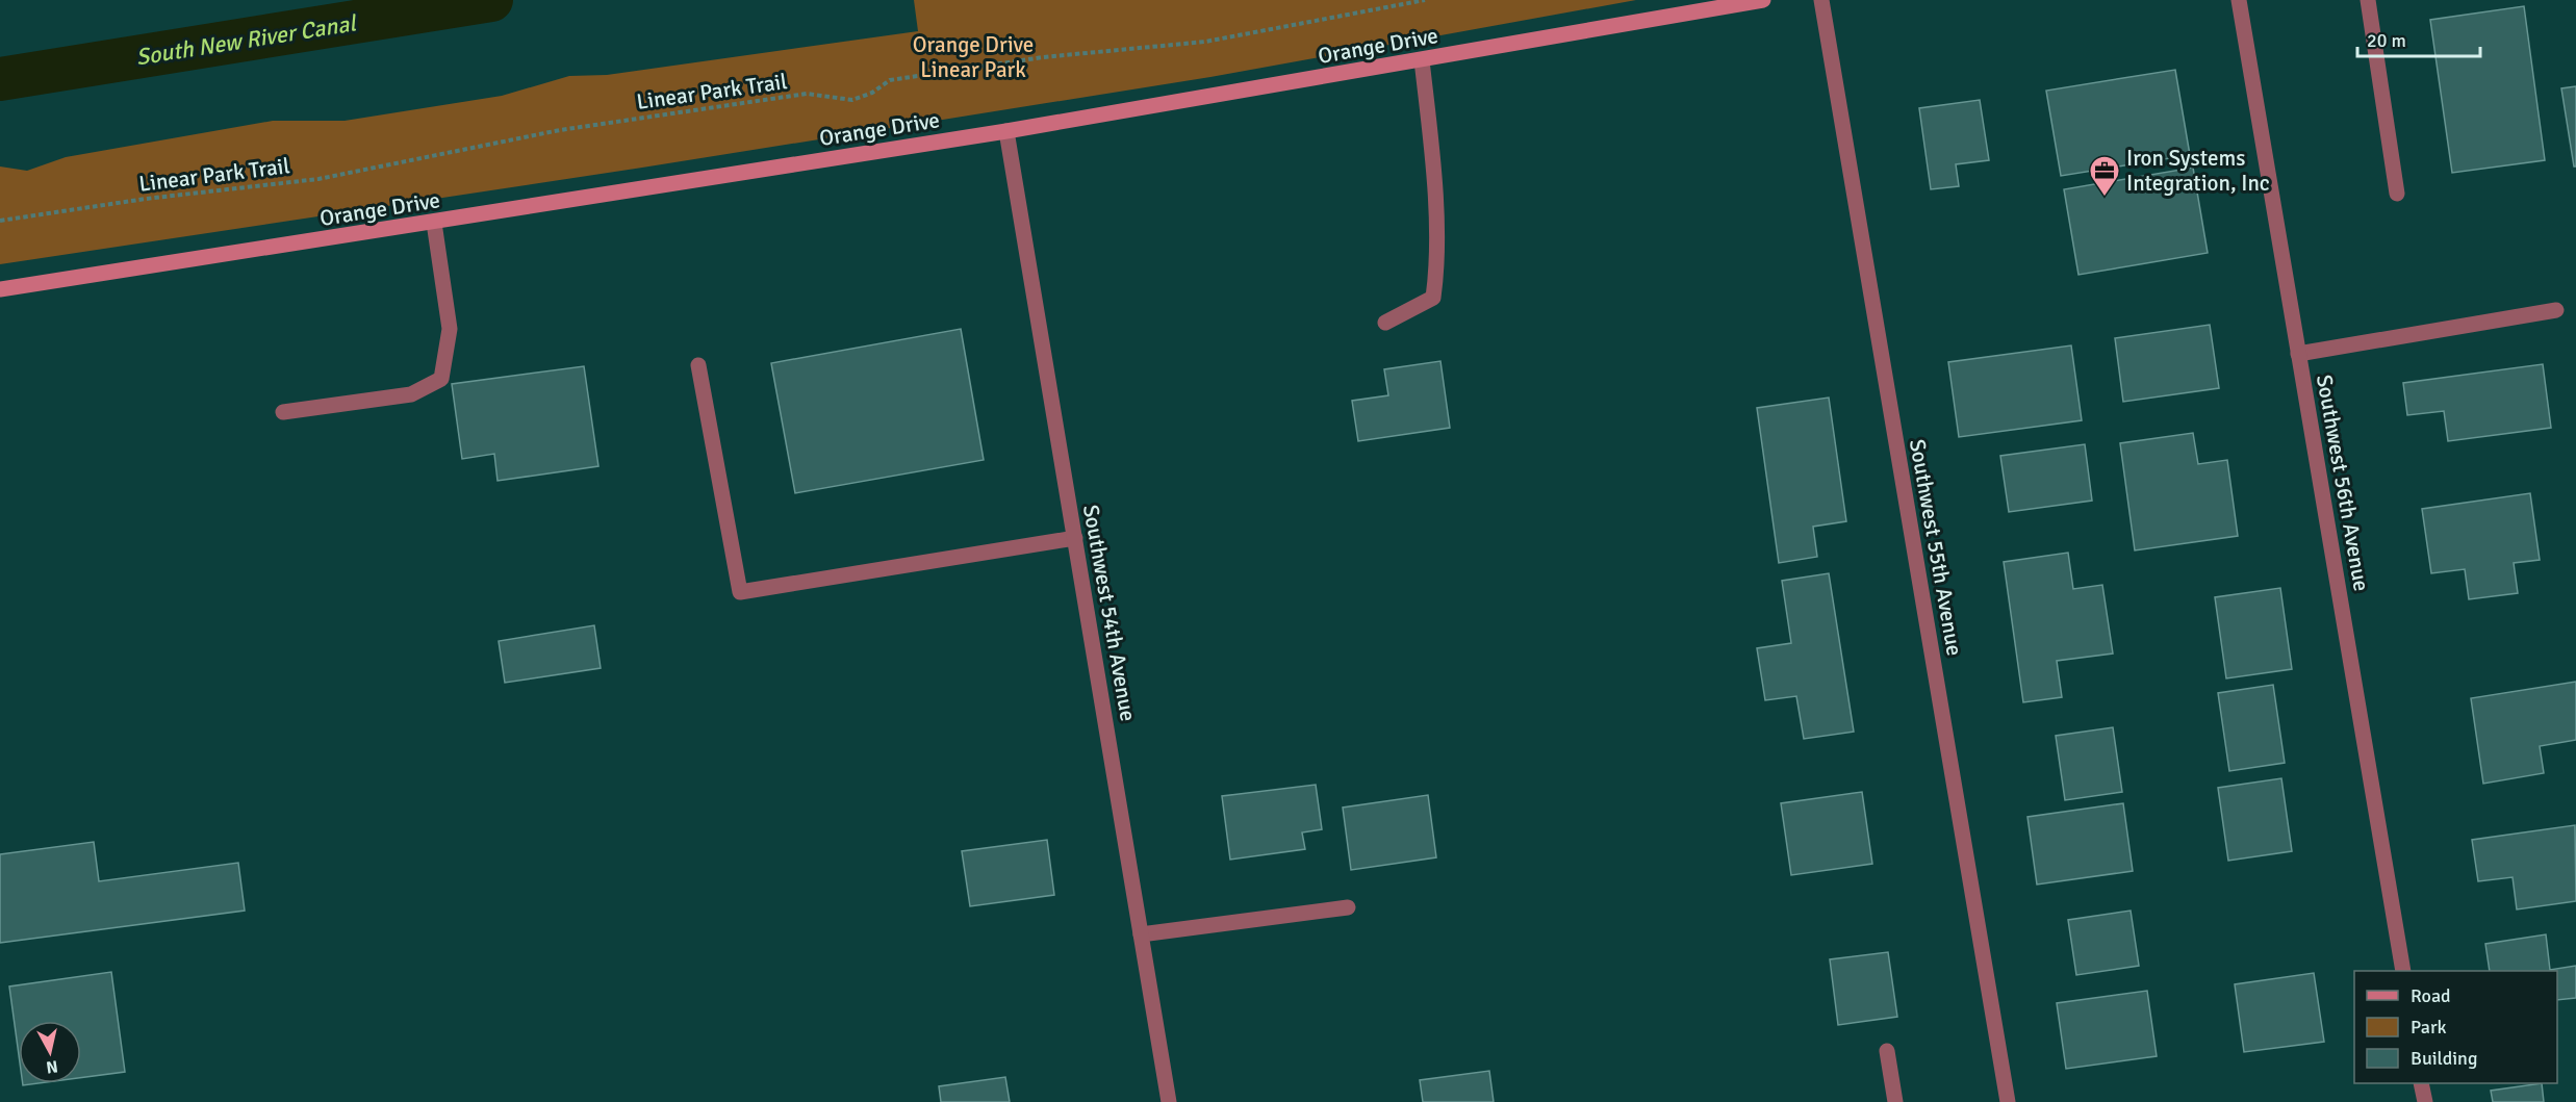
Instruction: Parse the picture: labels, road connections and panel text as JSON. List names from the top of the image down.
{
  "streets": {
    "street": [
      "Orange Drive",
      "Southwest 56th Avenue",
      "Southwest 55th Avenue",
      "Southwest 54th Avenue"
    ],
    "path": ["Linear Park Trail"]
  },
  "crossings": [
    ["Orange Drive", "Southwest 54th Avenue"]
  ],
  "water": ["South New River Canal"],
  "parks": ["Orange Drive Linear Park"],
  "places": {
    "office": ["Iron Systems Integration, Inc"]
  },
  "legend": ["Road", "Park", "Building"],
  "scale_bar": "20 m",
  "north": "bottom"
}
